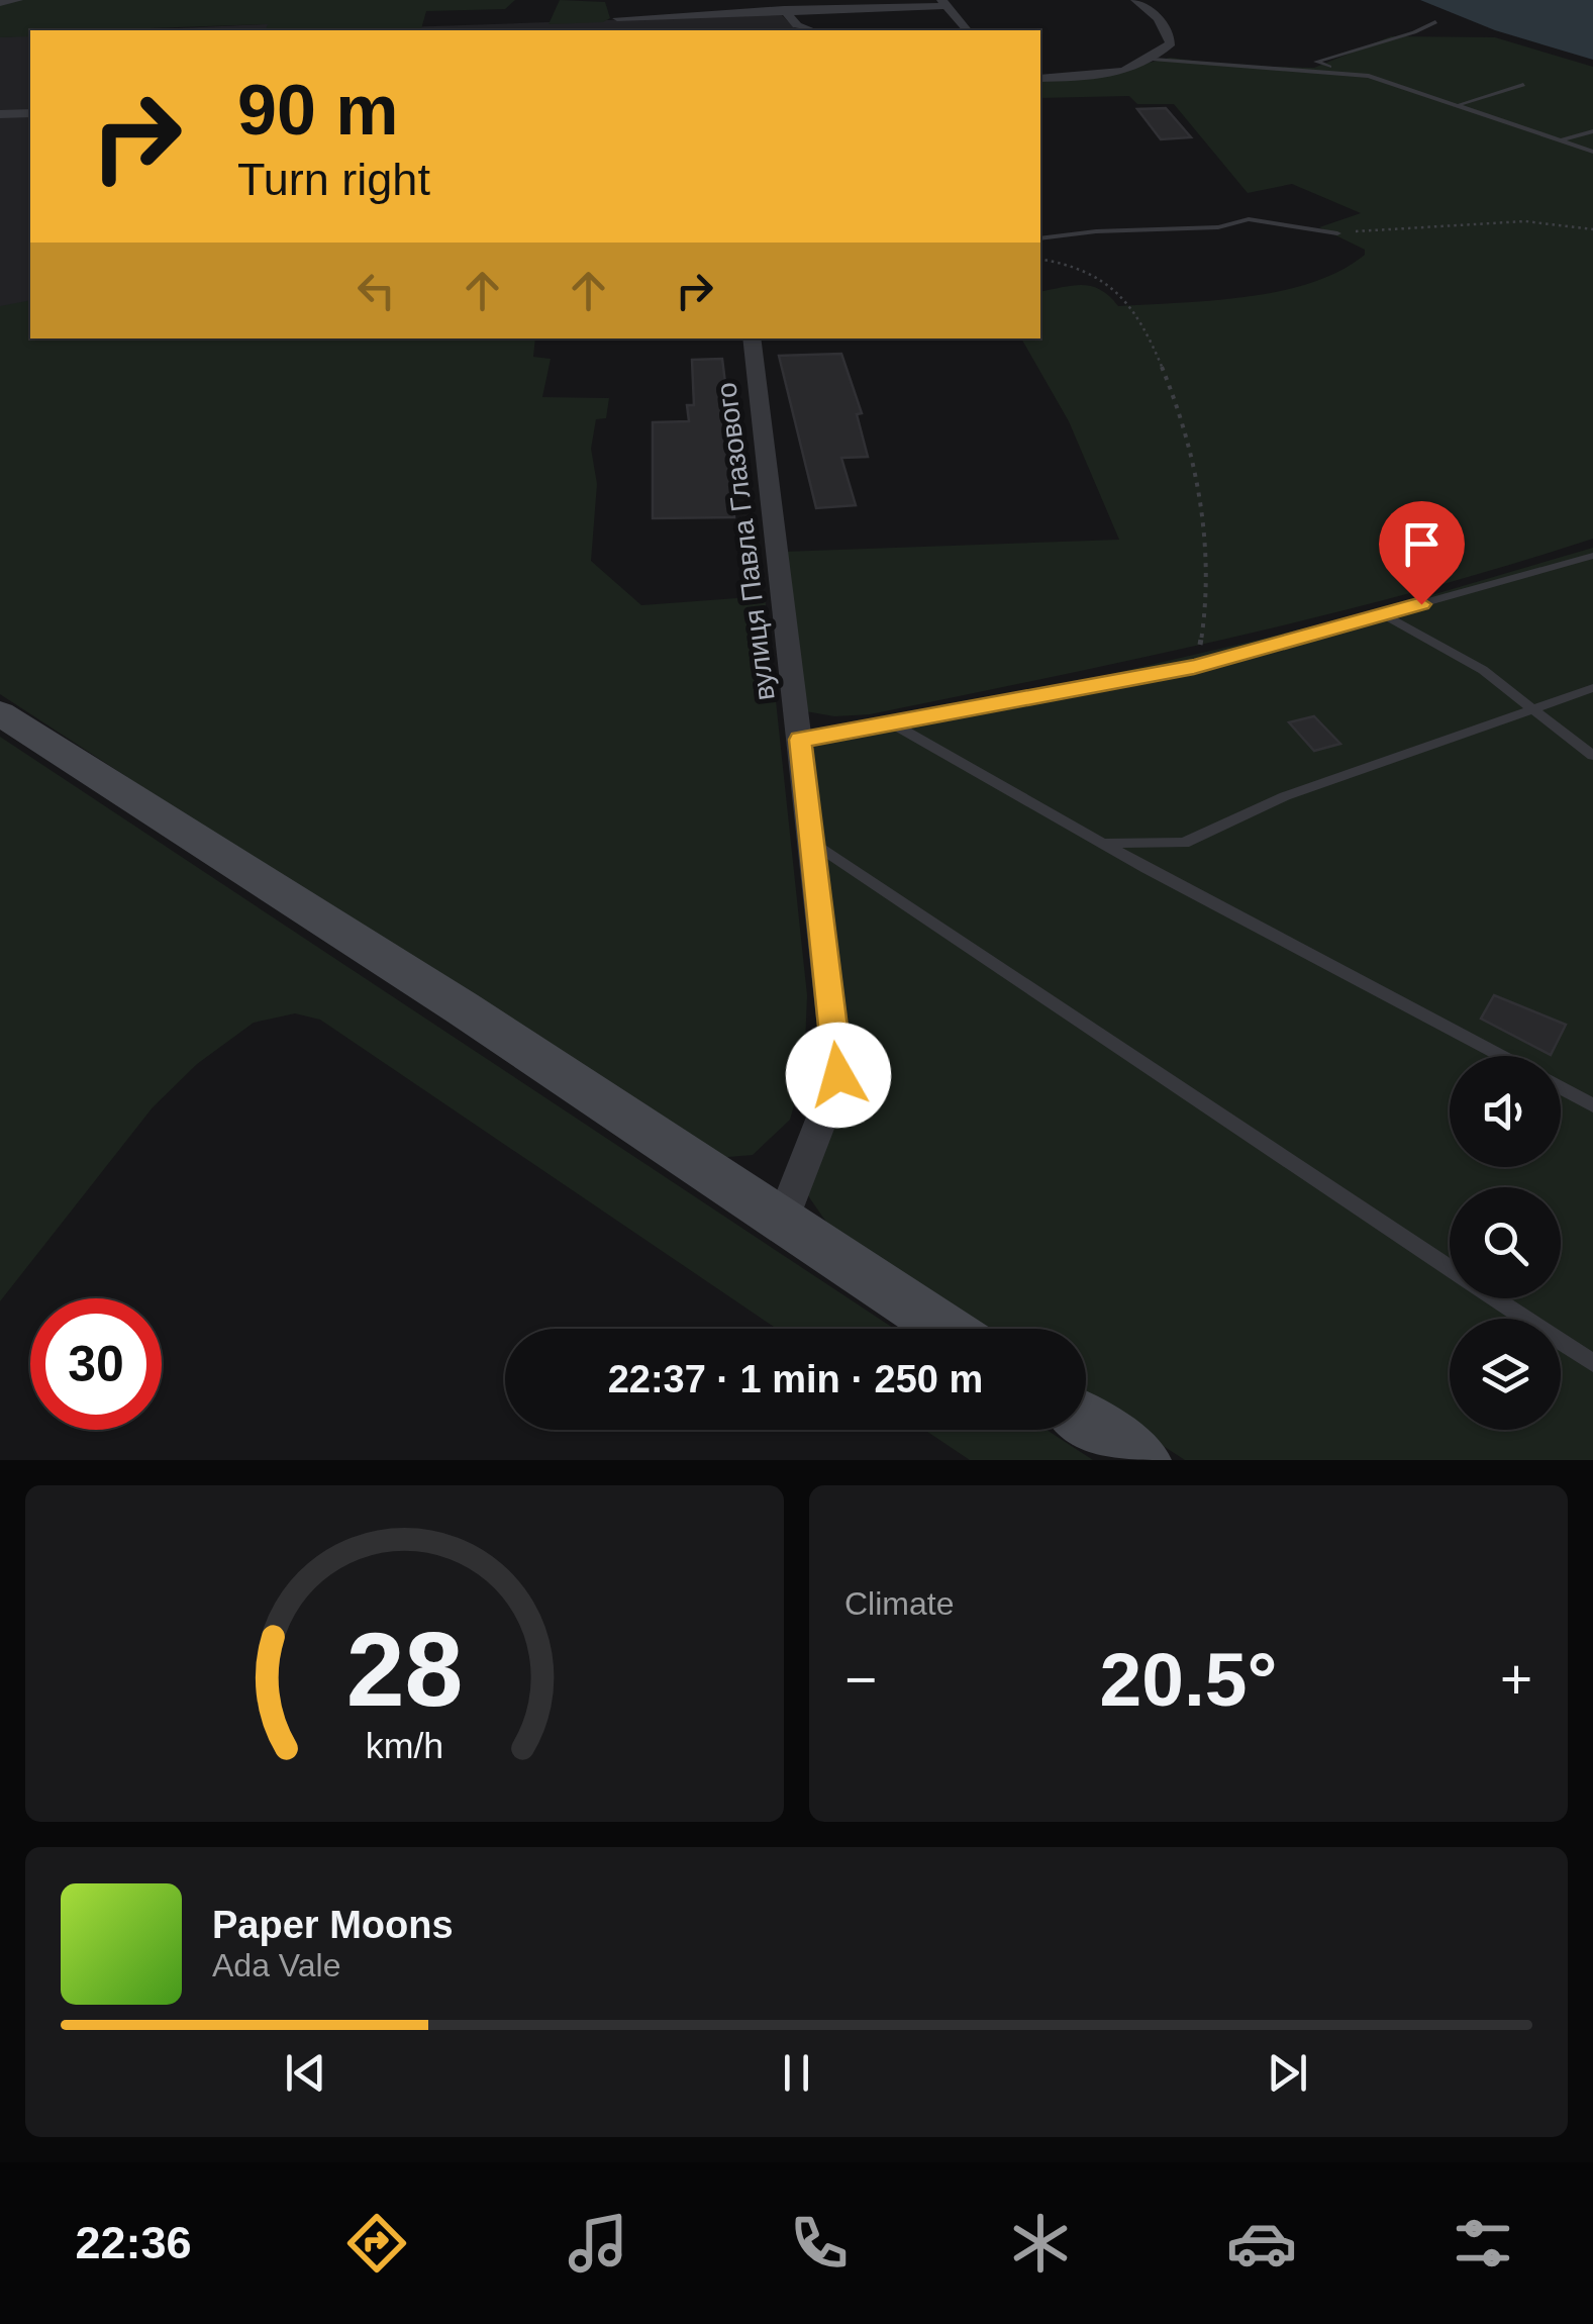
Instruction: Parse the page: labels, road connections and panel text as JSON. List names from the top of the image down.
{
  "streets": {
    "street": ["вулиця Павла Глазового"]
  },
  "page": {
    "turn": ["90 m", "Turn right"],
    "limit": "30",
    "trip": "22:37 · 1 min · 250 m",
    "tile": "Climate",
    "heat": ["−", "20.5°", "+"],
    "song": ["Paper Moons", "Ada Vale"],
    "tabs": "22:36",
    "gauge": ["28", "km/h"]
  }
}
